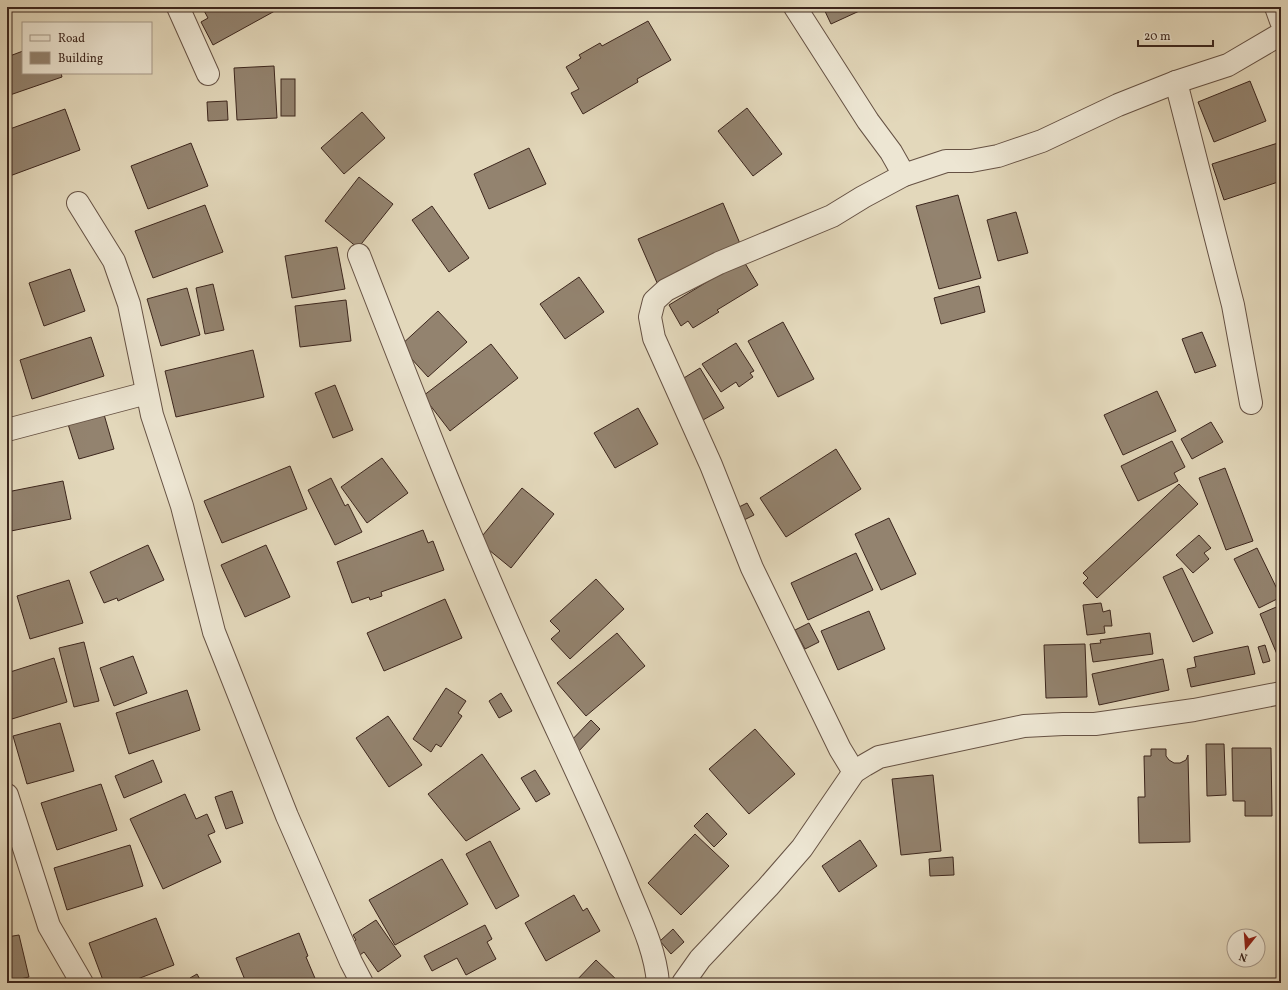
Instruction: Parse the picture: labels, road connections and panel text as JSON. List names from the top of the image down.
{
  "legend": ["Road", "Building"],
  "scale_bar": "20 m",
  "north": "bottom"
}
